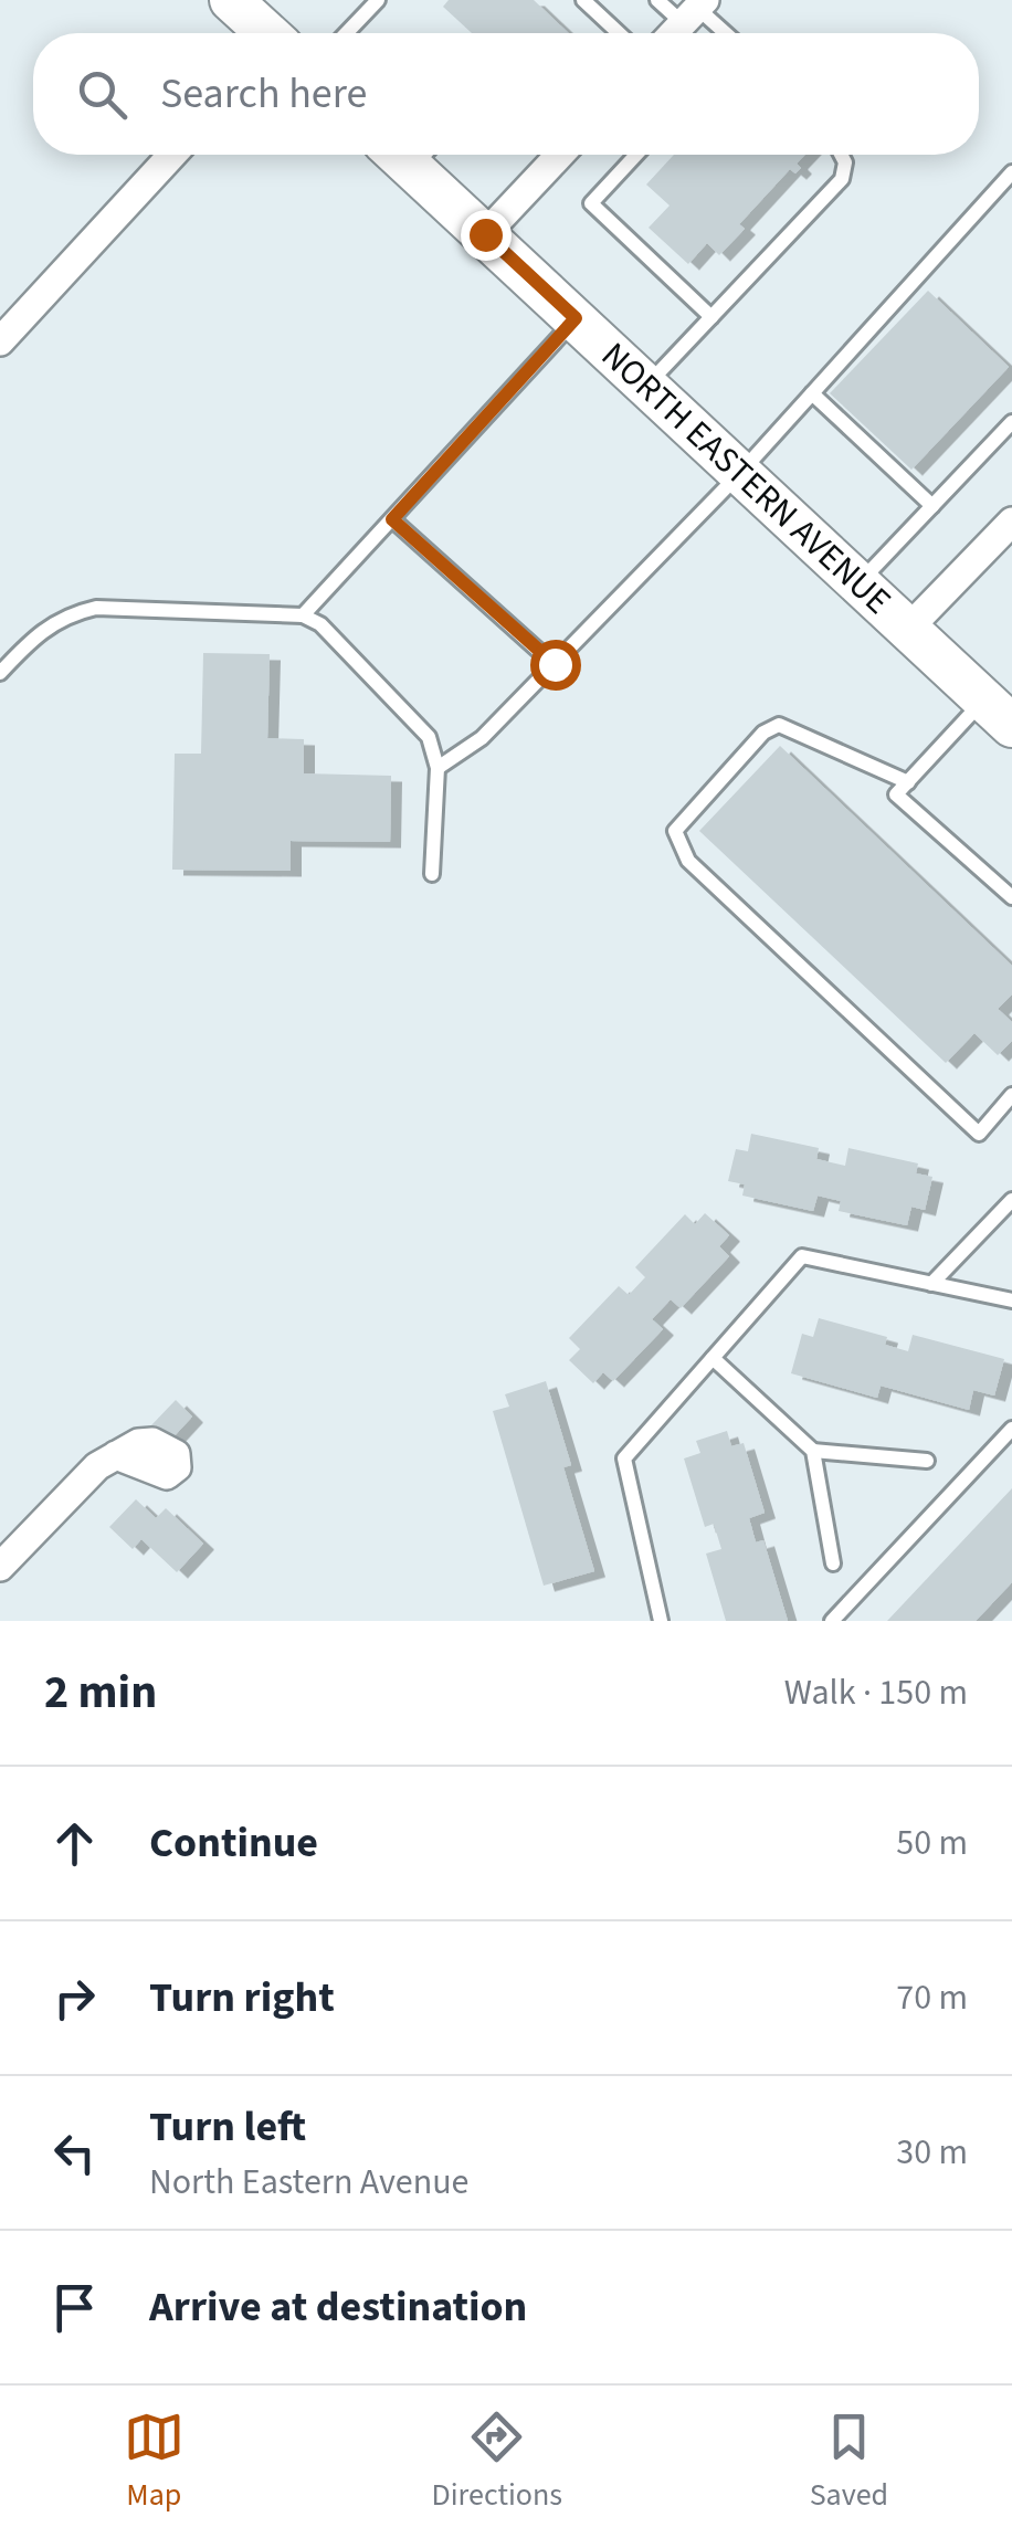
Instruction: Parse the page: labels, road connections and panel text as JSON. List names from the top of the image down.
{
  "streets": {
    "main road": ["NORTH EASTERN AVENUE"]
  },
  "page": {
    "search": "Search here",
    "heading": ["2 min", "Walk · 150 m"],
    "list": [
      ["Continue", "50 m"],
      ["Turn right", "70 m"],
      ["Turn left", "North Eastern Avenue", "30 m"],
      "Arrive at destination"
    ],
    "nav": ["Map", "Directions", "Saved"]
  }
}
